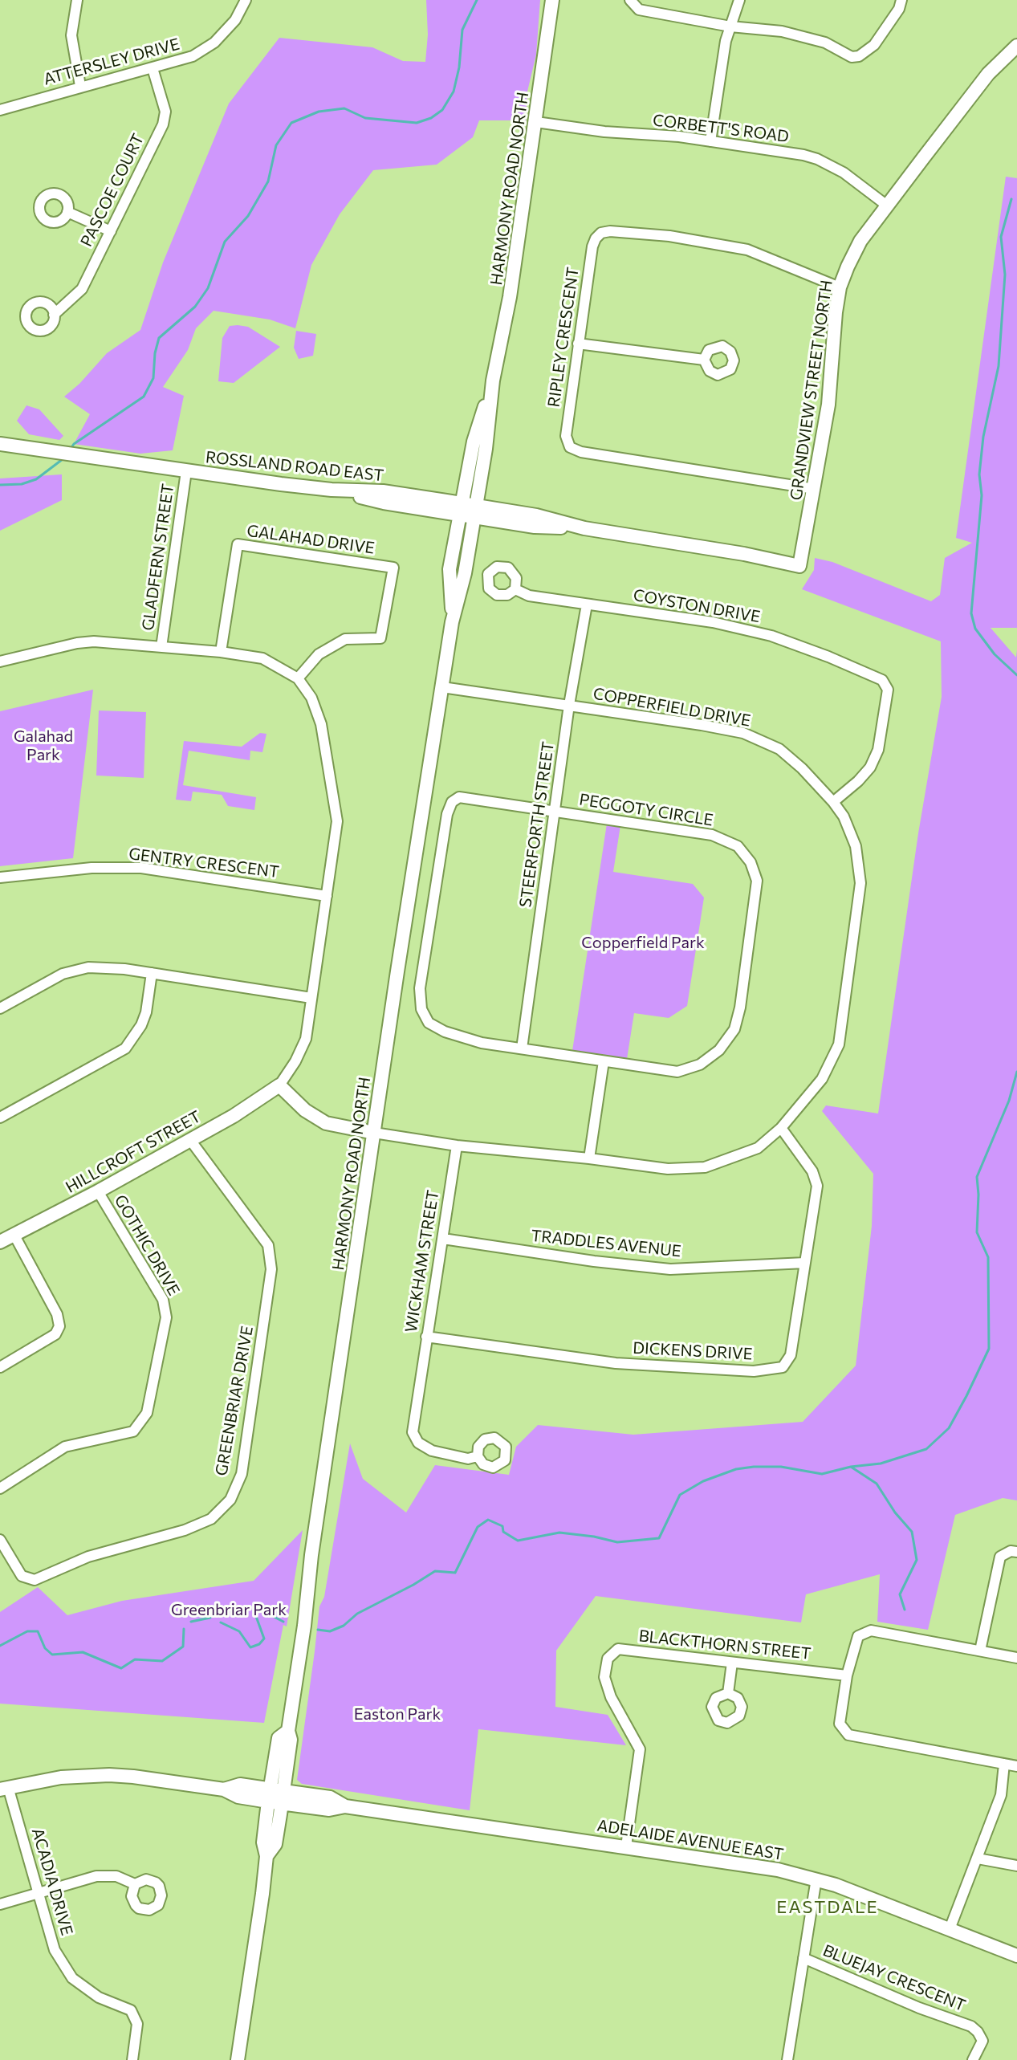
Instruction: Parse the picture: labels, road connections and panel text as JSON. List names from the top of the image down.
{
  "streets": {
    "main road": [
      "HARMONY ROAD NORTH",
      "GRANDVIEW STREET NORTH",
      "ROSSLAND ROAD EAST",
      "HILLCROFT STREET",
      "ADELAIDE AVENUE EAST"
    ],
    "street": [
      "ATTERSLEY DRIVE",
      "CORBETT'S ROAD",
      "PASCOE COURT",
      "RIPLEY CRESCENT",
      "GALAHAD DRIVE",
      "GLADFERN STREET",
      "COYSTON DRIVE",
      "COPPERFIELD DRIVE",
      "PEGGOTY CIRCLE",
      "STEERFORTH STREET",
      "GENTRY CRESCENT",
      "TRADDLES AVENUE",
      "GOTHIC DRIVE",
      "WICKHAM STREET",
      "DICKENS DRIVE",
      "GREENBRIAR DRIVE",
      "BLACKTHORN STREET",
      "ACADIA DRIVE",
      "BLUEJAY CRESCENT"
    ]
  },
  "crossings": [
    ["ATTERSLEY DRIVE", "PASCOE COURT"],
    ["CORBETT'S ROAD", "HARMONY ROAD NORTH"],
    ["CORBETT'S ROAD", "GRANDVIEW STREET NORTH"],
    ["HARMONY ROAD NORTH", "ROSSLAND ROAD EAST"],
    ["HARMONY ROAD NORTH", "COPPERFIELD DRIVE"],
    ["HARMONY ROAD NORTH", "ADELAIDE AVENUE EAST"],
    ["RIPLEY CRESCENT", "GRANDVIEW STREET NORTH"],
    ["GRANDVIEW STREET NORTH", "ROSSLAND ROAD EAST"],
    ["ROSSLAND ROAD EAST", "GLADFERN STREET"],
    ["COYSTON DRIVE", "COPPERFIELD DRIVE"],
    ["COYSTON DRIVE", "STEERFORTH STREET"],
    ["COPPERFIELD DRIVE", "STEERFORTH STREET"],
    ["COPPERFIELD DRIVE", "WICKHAM STREET"],
    ["COPPERFIELD DRIVE", "DICKENS DRIVE"],
    ["PEGGOTY CIRCLE", "STEERFORTH STREET"],
    ["HILLCROFT STREET", "GOTHIC DRIVE"],
    ["HILLCROFT STREET", "GREENBRIAR DRIVE"],
    ["TRADDLES AVENUE", "WICKHAM STREET"],
    ["TRADDLES AVENUE", "DICKENS DRIVE"],
    ["WICKHAM STREET", "DICKENS DRIVE"],
    ["BLACKTHORN STREET", "ADELAIDE AVENUE EAST"],
    ["ADELAIDE AVENUE EAST", "ACADIA DRIVE"]
  ],
  "districts": ["EASTDALE"],
  "parks": [
    "Galahad Park",
    "Copperfield Park",
    "Greenbriar Park",
    "Easton Park"
  ]
}
